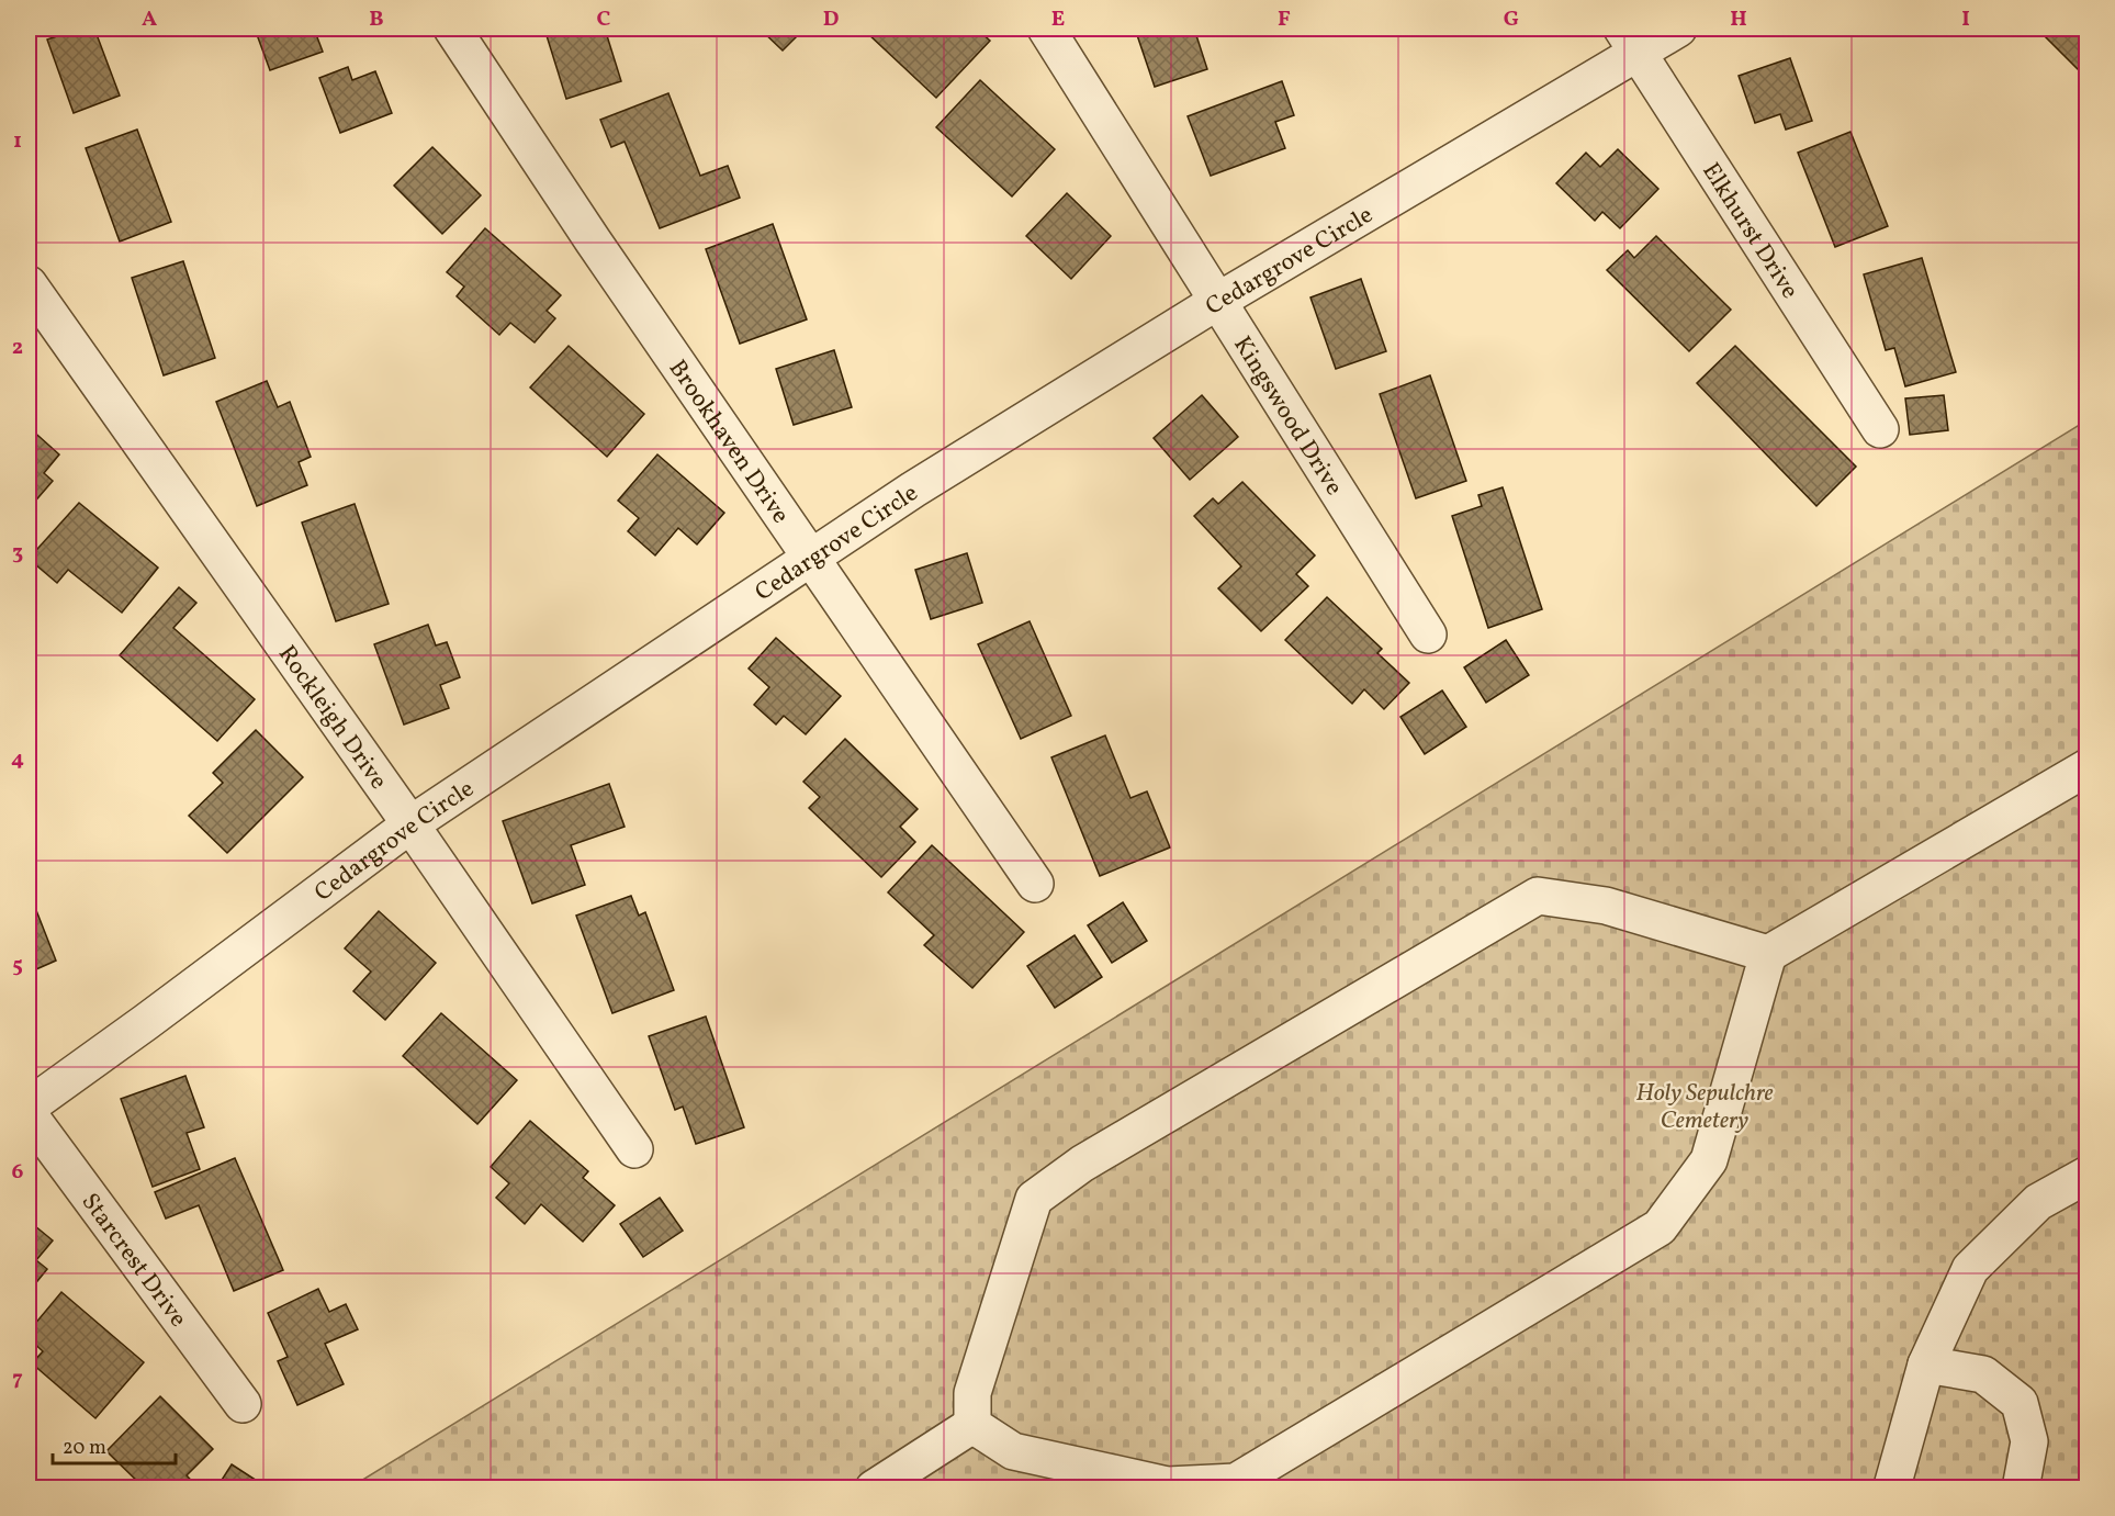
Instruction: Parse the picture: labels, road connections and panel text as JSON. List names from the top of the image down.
{
  "streets": {
    "street": [
      "Elkhurst Drive",
      "Cedargrove Circle",
      "Kingswood Drive",
      "Brookhaven Drive",
      "Rockleigh Drive",
      "Starcrest Drive"
    ]
  },
  "crossings": [
    ["Elkhurst Drive", "Cedargrove Circle"],
    ["Cedargrove Circle", "Kingswood Drive"],
    ["Cedargrove Circle", "Brookhaven Drive"],
    ["Cedargrove Circle", "Rockleigh Drive"]
  ],
  "parks": ["Holy Sepulchre Cemetery"],
  "scale_bar": "20 m",
  "grid": {
    "columns": [
      "A",
      "B",
      "C",
      "D",
      "E",
      "F",
      "G",
      "H",
      "I"
    ],
    "rows": [
      "1",
      "2",
      "3",
      "4",
      "5",
      "6",
      "7"
    ]
  }
}
